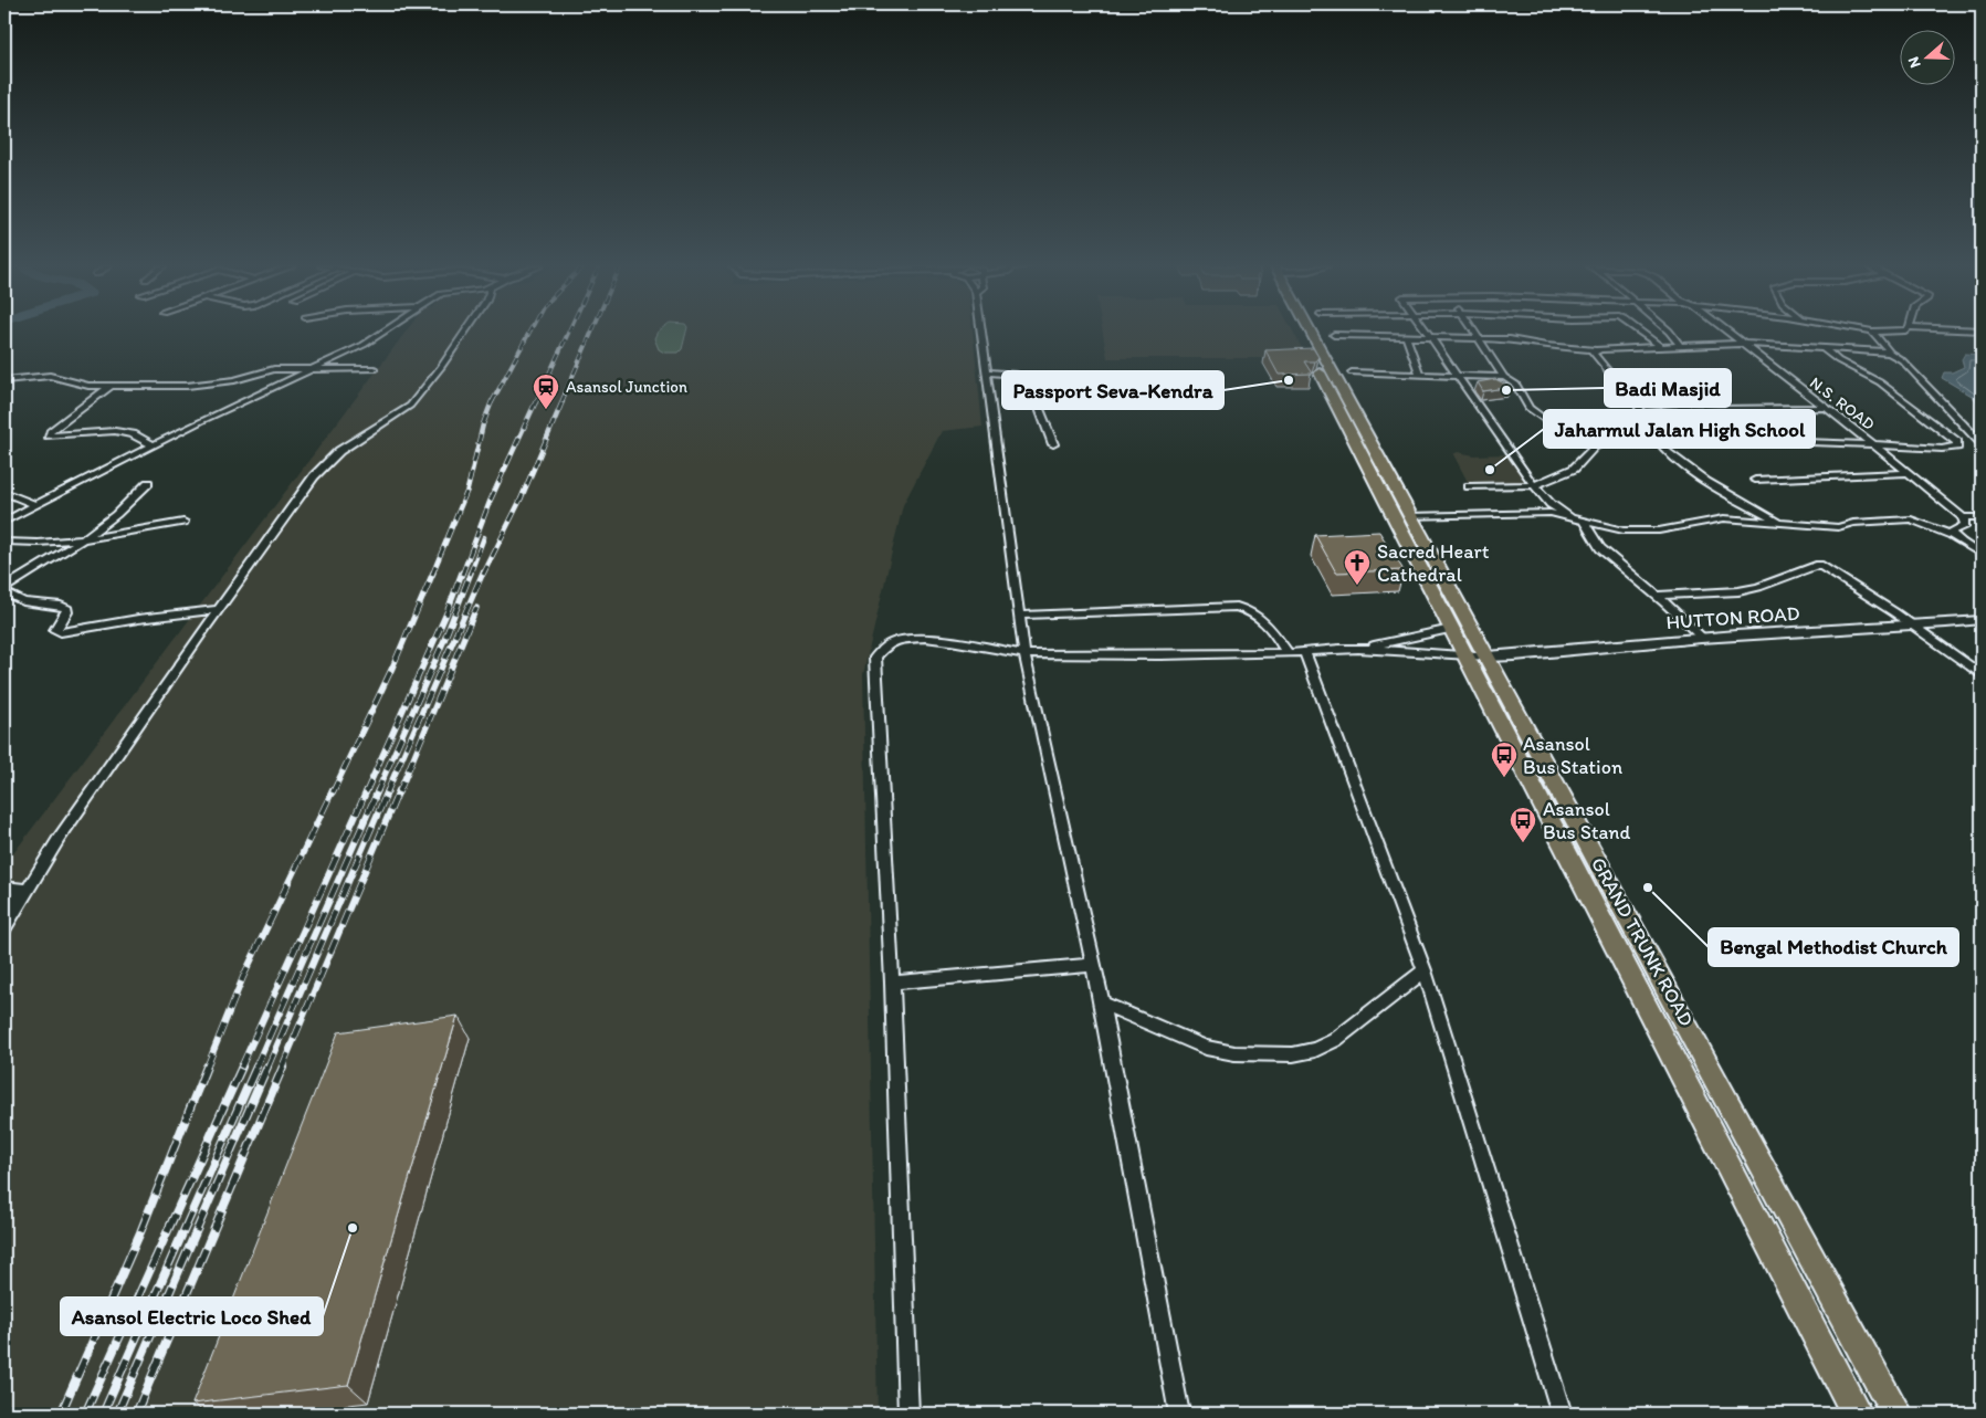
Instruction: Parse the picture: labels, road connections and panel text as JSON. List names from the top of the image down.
{
  "streets": {
    "main road": ["GRAND TRUNK ROAD"],
    "street": ["N.S. ROAD", "HUTTON ROAD"]
  },
  "crossings": [
    ["HUTTON ROAD", "GRAND TRUNK ROAD"]
  ],
  "places": {
    "other": [
      "Passport Seva-Kendra",
      "Badi Masjid",
      "Jaharmul Jalan High School",
      "Bengal Methodist Church",
      "Asansol Electric Loco Shed"
    ],
    "station": ["Asansol Junction"],
    "church": ["Sacred Heart Cathedral"],
    "bus stop": ["Asansol Bus Station", "Asansol Bus Stand"]
  },
  "north": "left"
}
